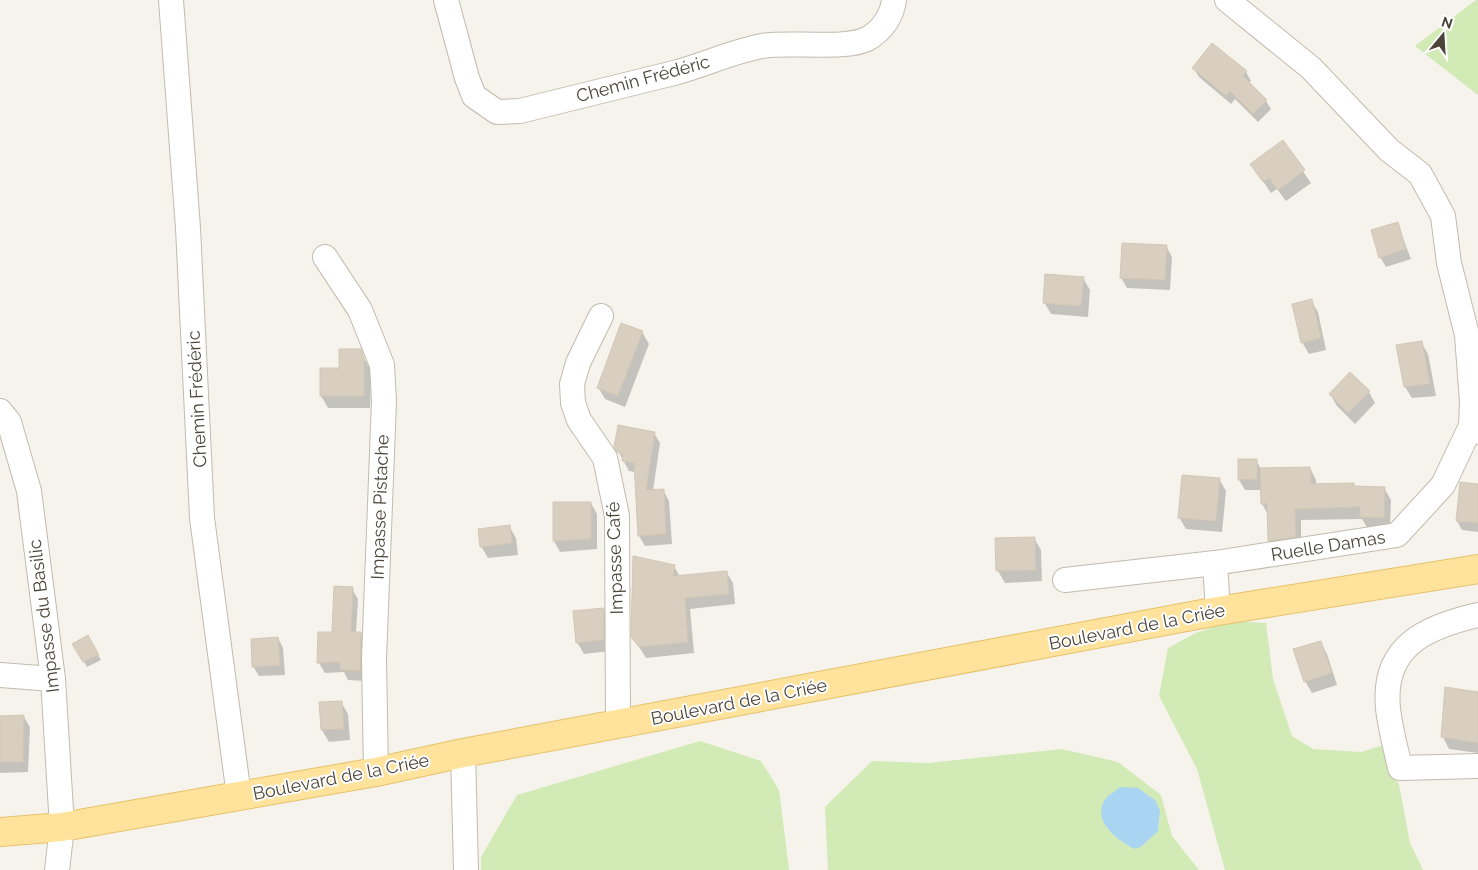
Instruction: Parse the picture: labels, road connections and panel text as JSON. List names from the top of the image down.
{
  "streets": {
    "main road": ["Boulevard de la Criée"],
    "street": [
      "Chemin Frédéric",
      "Impasse Pistache",
      "Ruelle Damas",
      "Impasse Café",
      "Impasse du Basilic"
    ]
  },
  "crossings": [
    ["Chemin Frédéric", "Boulevard de la Criée"],
    ["Impasse Pistache", "Boulevard de la Criée"],
    ["Impasse Café", "Boulevard de la Criée"],
    ["Impasse du Basilic", "Boulevard de la Criée"]
  ],
  "north": "top"
}
